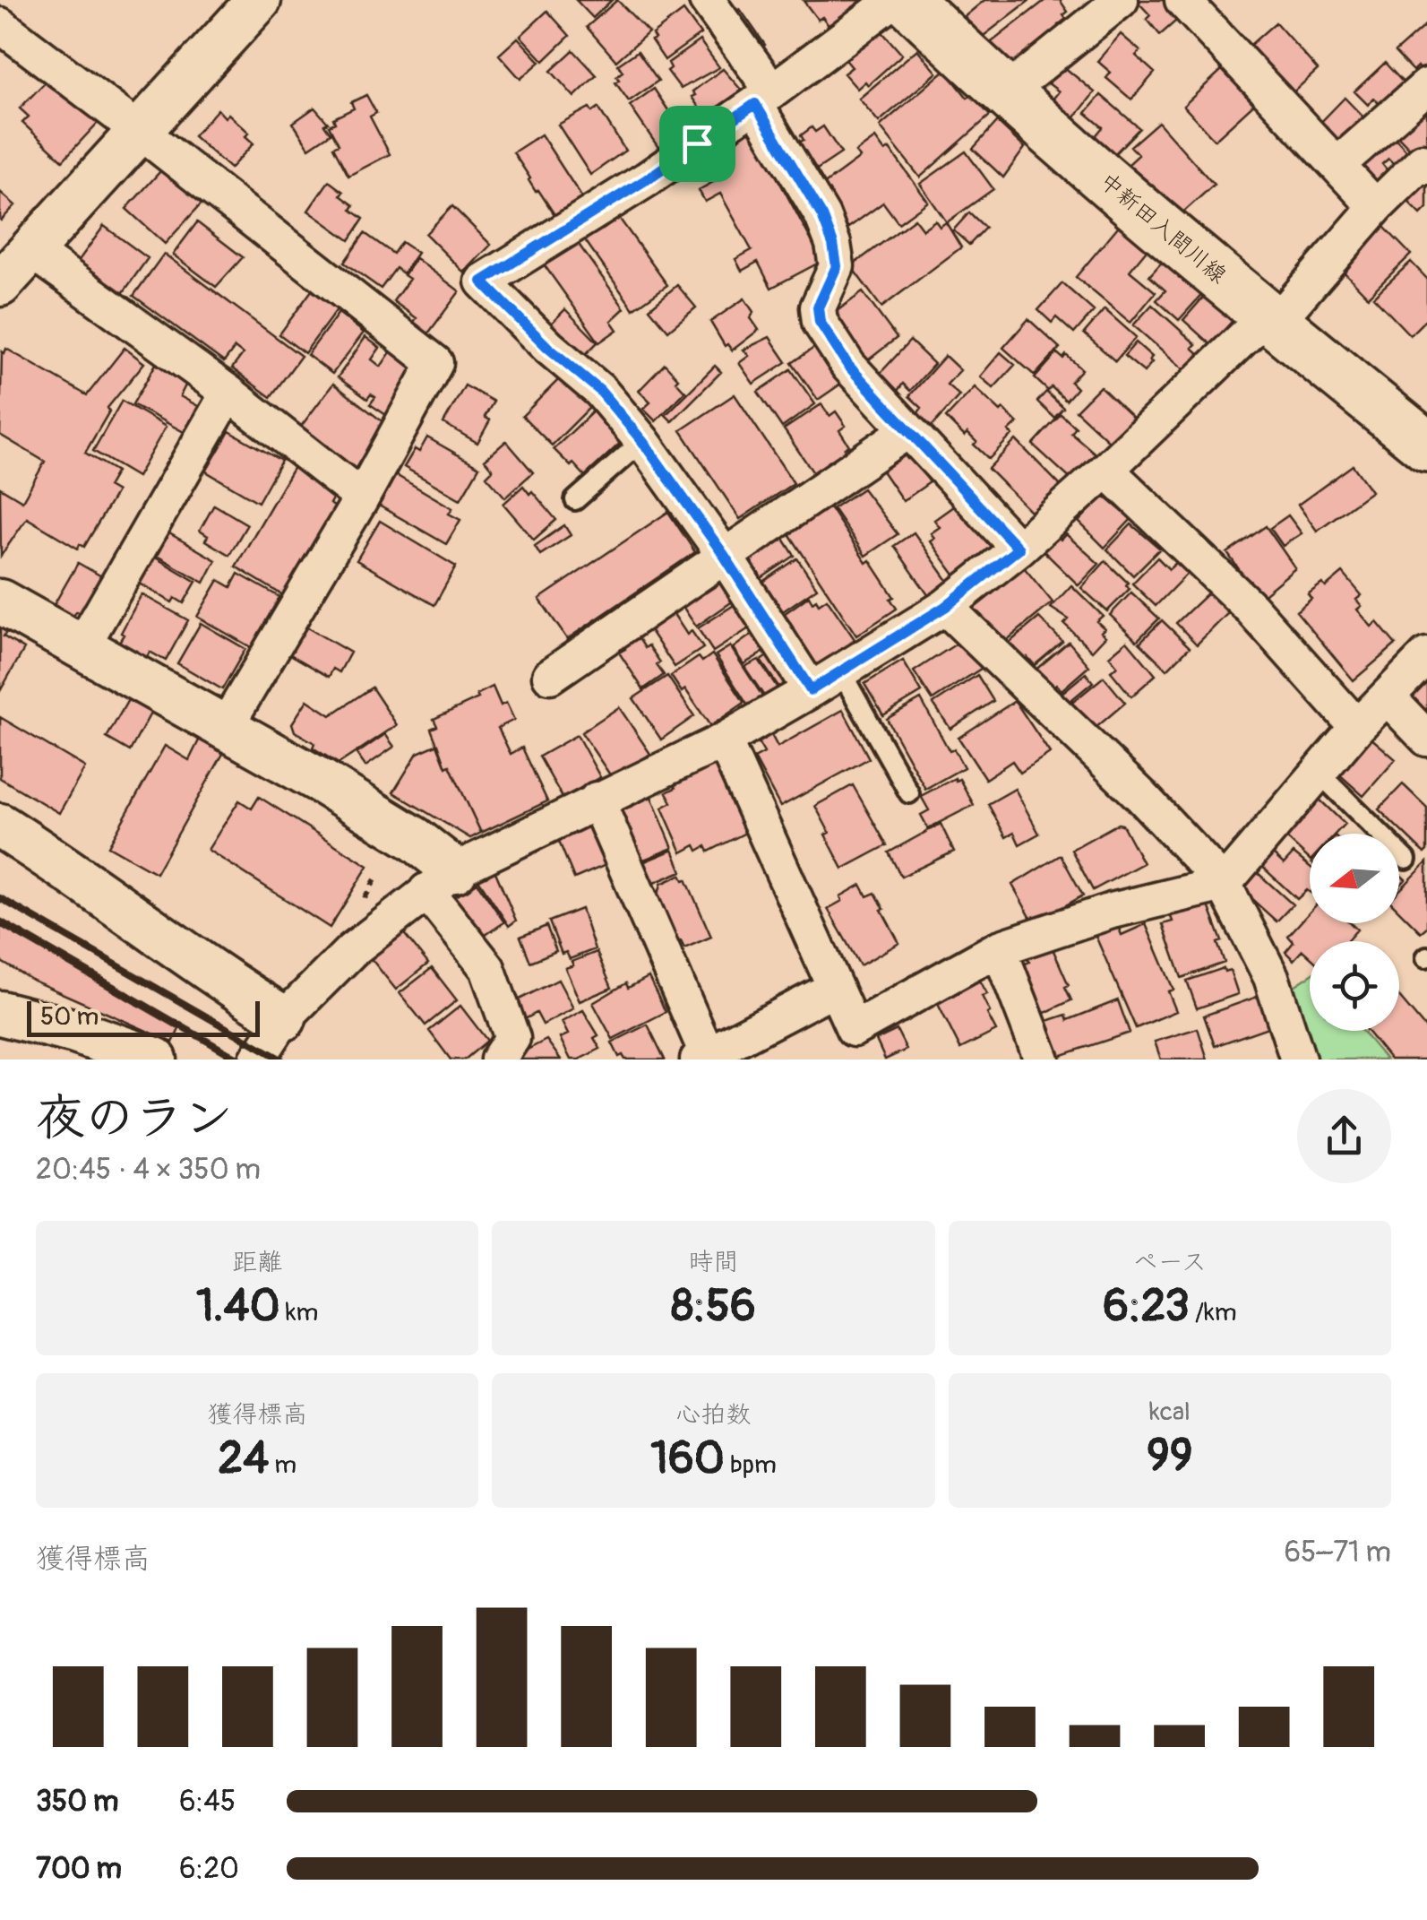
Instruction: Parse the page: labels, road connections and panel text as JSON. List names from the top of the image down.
{
  "streets": {
    "main road": ["中新田入間川線"]
  },
  "scale_bar": "50 m",
  "north": "left",
  "page": {
    "scale": "50 m",
    "heading": ["夜のラン", "20:45 · 4 × 350 m"],
    "stats": [
      ["距離", "1.40 km"],
      ["時間", "8:56"],
      ["ペース", "6:23 /km"],
      ["獲得標高", "24 m"],
      ["心拍数", "160 bpm"],
      ["kcal", "99"]
    ],
    "chart": ["獲得標高", "65–71 m"],
    "list": [
      {
        "name": "350 m",
        "note": "6:45"
      },
      {
        "name": "700 m",
        "note": "6:20"
      }
    ]
  }
}
